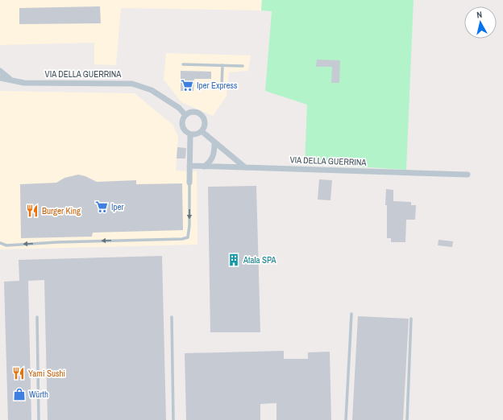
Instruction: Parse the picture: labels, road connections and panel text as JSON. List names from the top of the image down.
{
  "streets": {
    "street": ["VIA DELLA GUERRINA"]
  },
  "places": {
    "supermarket": ["Iper Express", "Iper"],
    "restaurant": ["Burger King", "Yami Sushi"],
    "building": ["Atala SPA"],
    "shop": ["Würth"]
  },
  "north": "top"
}
